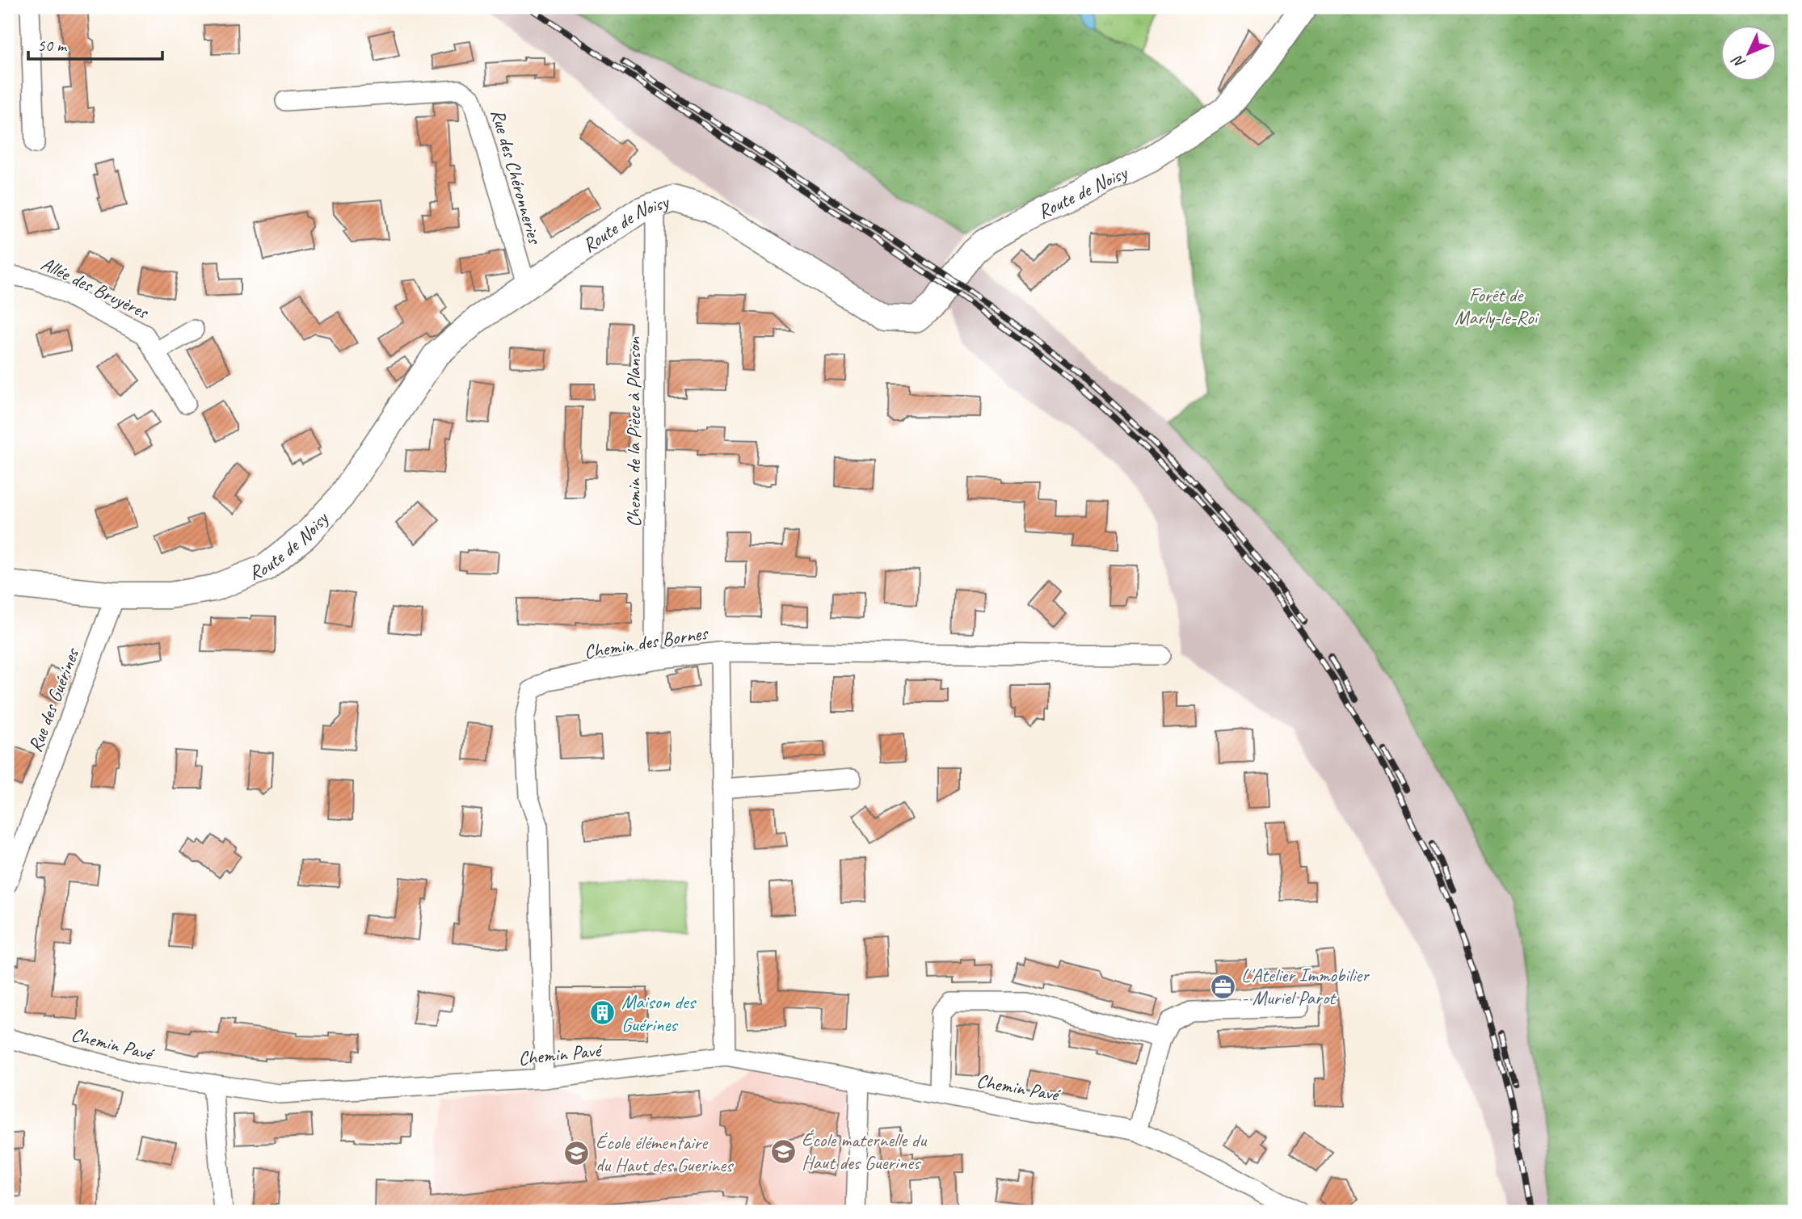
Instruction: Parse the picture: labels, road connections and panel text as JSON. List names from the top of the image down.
{
  "streets": {
    "street": [
      "Rue des Chéronneries",
      "Route de Noisy",
      "Allée des Bruyères",
      "Chemin de la Pièce à Planson",
      "Chemin des Bornes",
      "Rue des Guérines",
      "Chemin Pavé"
    ]
  },
  "crossings": [
    ["Rue des Chéronneries", "Route de Noisy"],
    ["Route de Noisy", "Chemin de la Pièce à Planson"],
    ["Route de Noisy", "Rue des Guérines"],
    ["Chemin de la Pièce à Planson", "Chemin des Bornes"],
    ["Chemin des Bornes", "Chemin Pavé"]
  ],
  "parks": ["Forêt de Marly-le-Roi"],
  "places": {
    "office": ["L'Atelier Immobilier - Muriel Parot"],
    "building": ["Maison des Guérines"],
    "school or university": ["École maternelle du Haut des Guerines", "École élémentaire du Haut des Guerines"]
  },
  "scale_bar": "50 m",
  "north": "bottom left"
}
